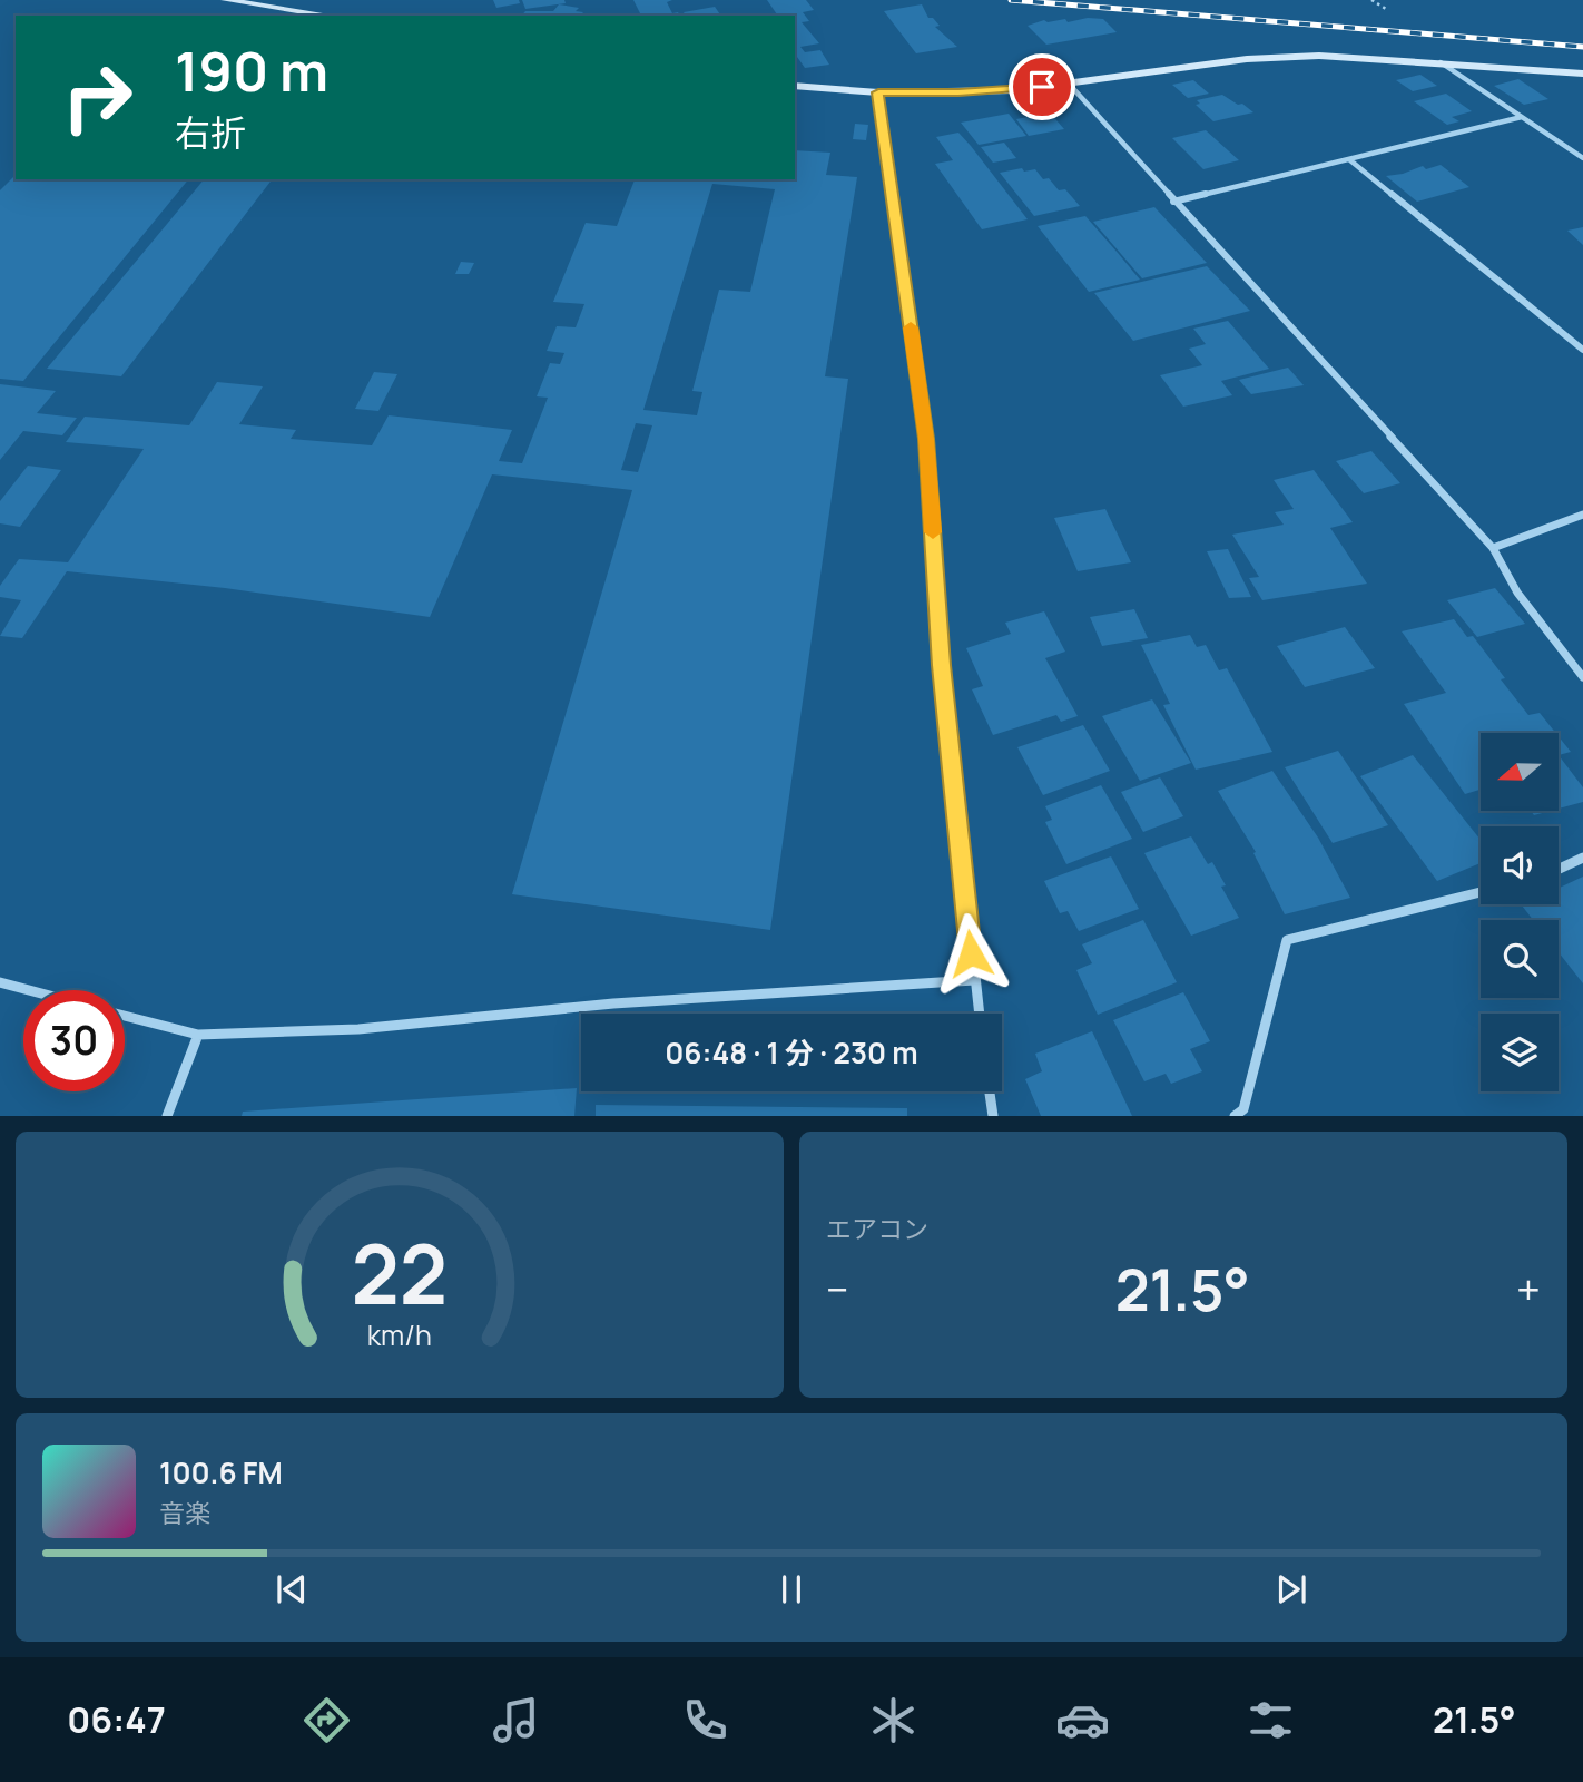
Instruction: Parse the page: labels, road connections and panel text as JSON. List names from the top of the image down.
{
  "north": "left",
  "page": {
    "turn": ["190 m", "右折"],
    "limit": "30",
    "trip": "06:48 · 1 分 · 230 m",
    "tile": "エアコン",
    "heat": ["−", "21.5°", "+"],
    "song": ["100.6 FM", "音楽"],
    "tabs": ["06:47", "21.5°"],
    "gauge": ["22", "km/h"]
  }
}
